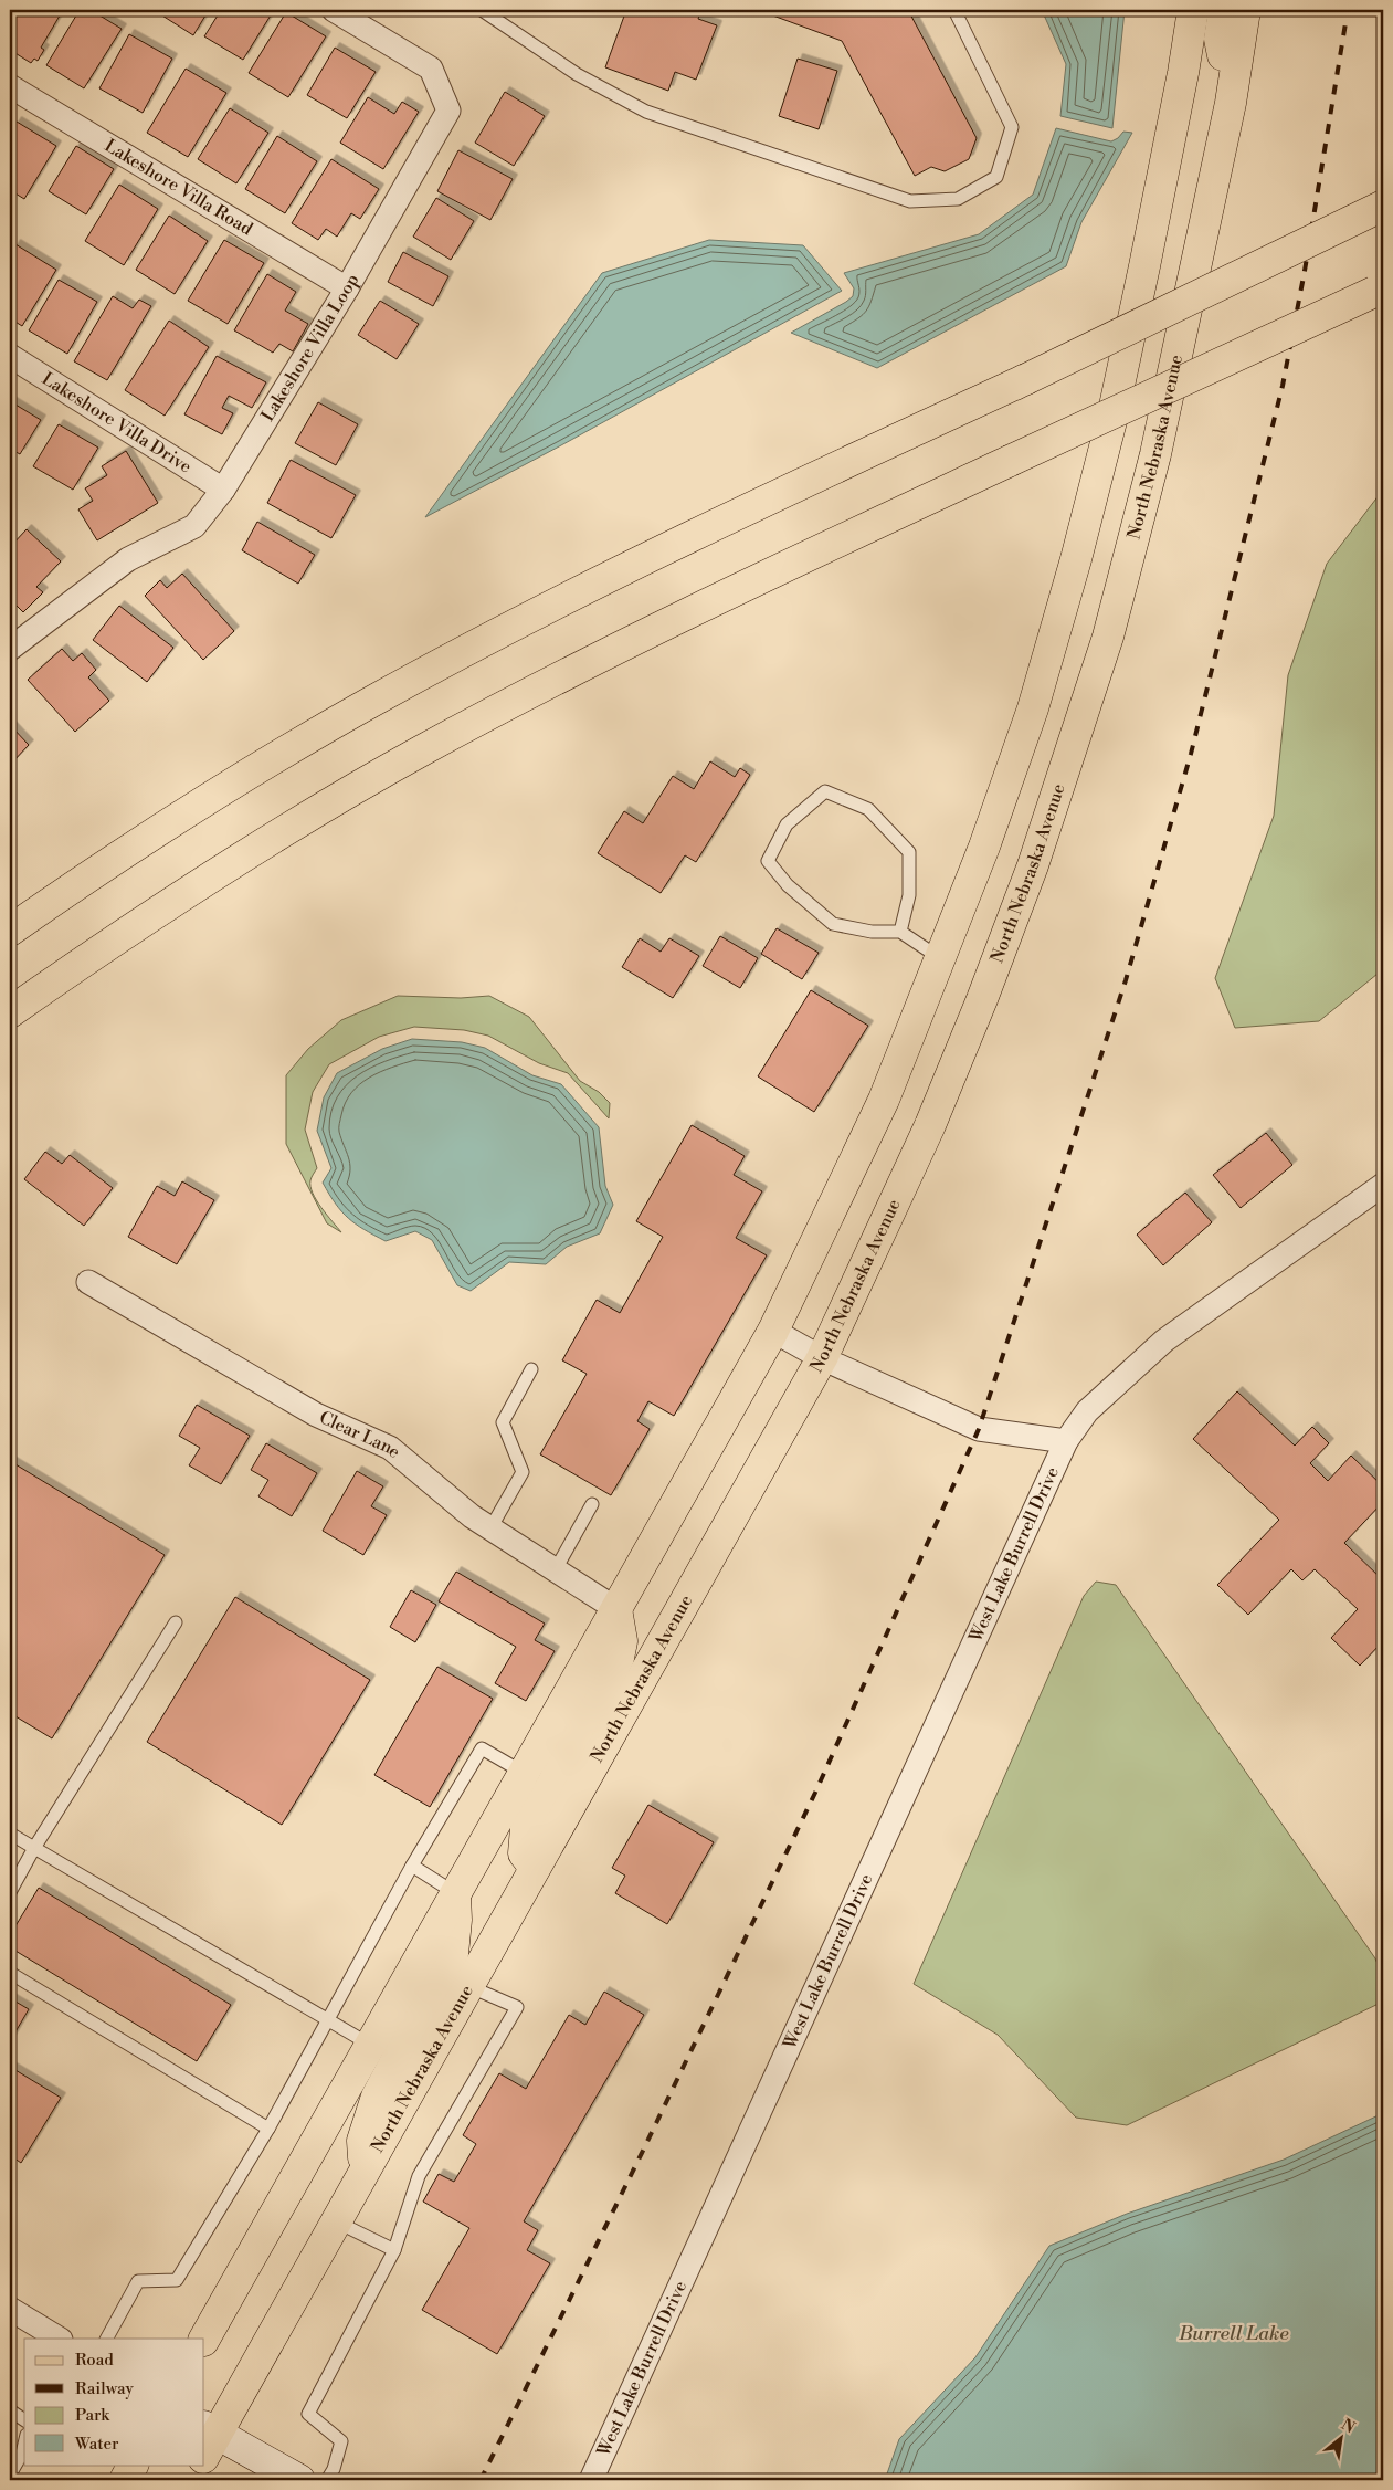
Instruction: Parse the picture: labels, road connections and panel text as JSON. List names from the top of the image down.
{
  "streets": {
    "main road": ["North Nebraska Avenue"],
    "street": [
      "Lakeshore Villa Road",
      "Lakeshore Villa Loop",
      "Lakeshore Villa Drive",
      "Clear Lane",
      "West Lake Burrell Drive"
    ]
  },
  "crossings": [
    ["Lakeshore Villa Road", "Lakeshore Villa Loop"],
    ["Lakeshore Villa Loop", "Lakeshore Villa Drive"],
    ["North Nebraska Avenue", "West Lake Burrell Drive"]
  ],
  "water": ["Burrell Lake"],
  "legend": [
    "Road",
    "Railway",
    "Park",
    "Water"
  ],
  "north": "top right"
}
